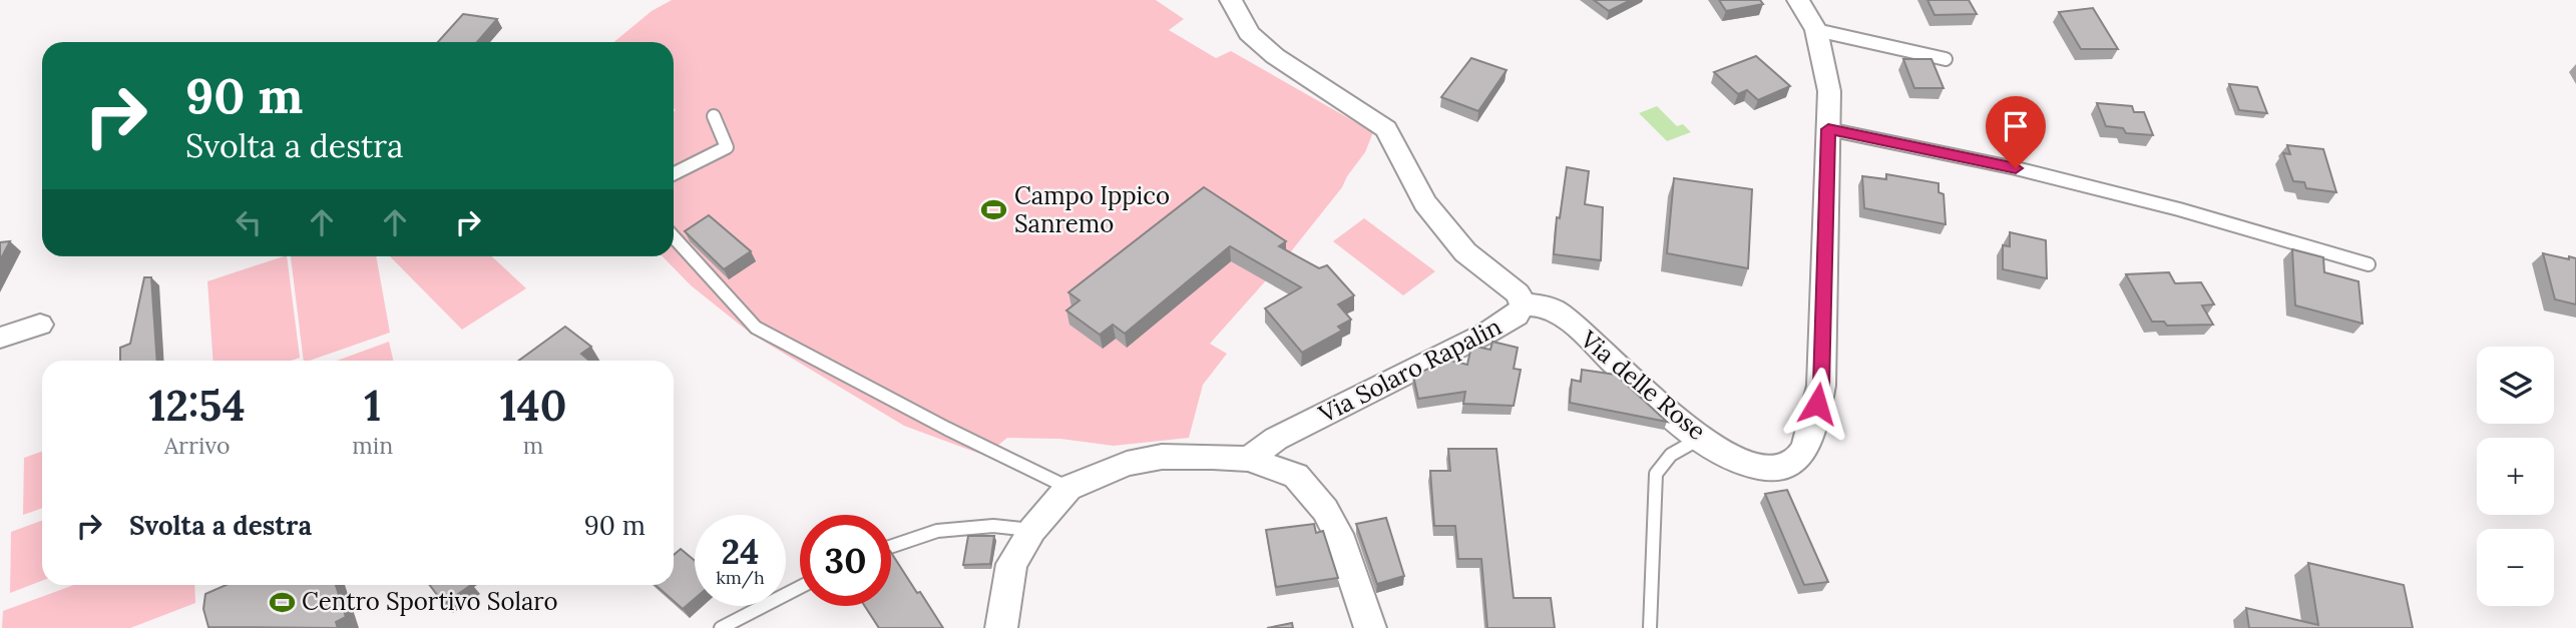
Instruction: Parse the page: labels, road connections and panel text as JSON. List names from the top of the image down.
{
  "streets": {
    "street": ["Via Solaro Rapalin", "Via delle Rose"]
  },
  "crossings": [
    ["Via Solaro Rapalin", "Via delle Rose"]
  ],
  "places": {
    "sports": ["Campo Ippico Sanremo", "Centro Sportivo Solaro"]
  },
  "page": {
    "turn": ["90 m", "Svolta a destra"],
    "map_buttons": ["+", "−"],
    "eta": [
      "12:54",
      "Arrivo",
      "1",
      "min",
      "140",
      "m"
    ],
    "list": [
      {
        "name": "Svolta a destra",
        "value": "90 m"
      }
    ],
    "speed": "24 km/h",
    "limit": "30"
  }
}
